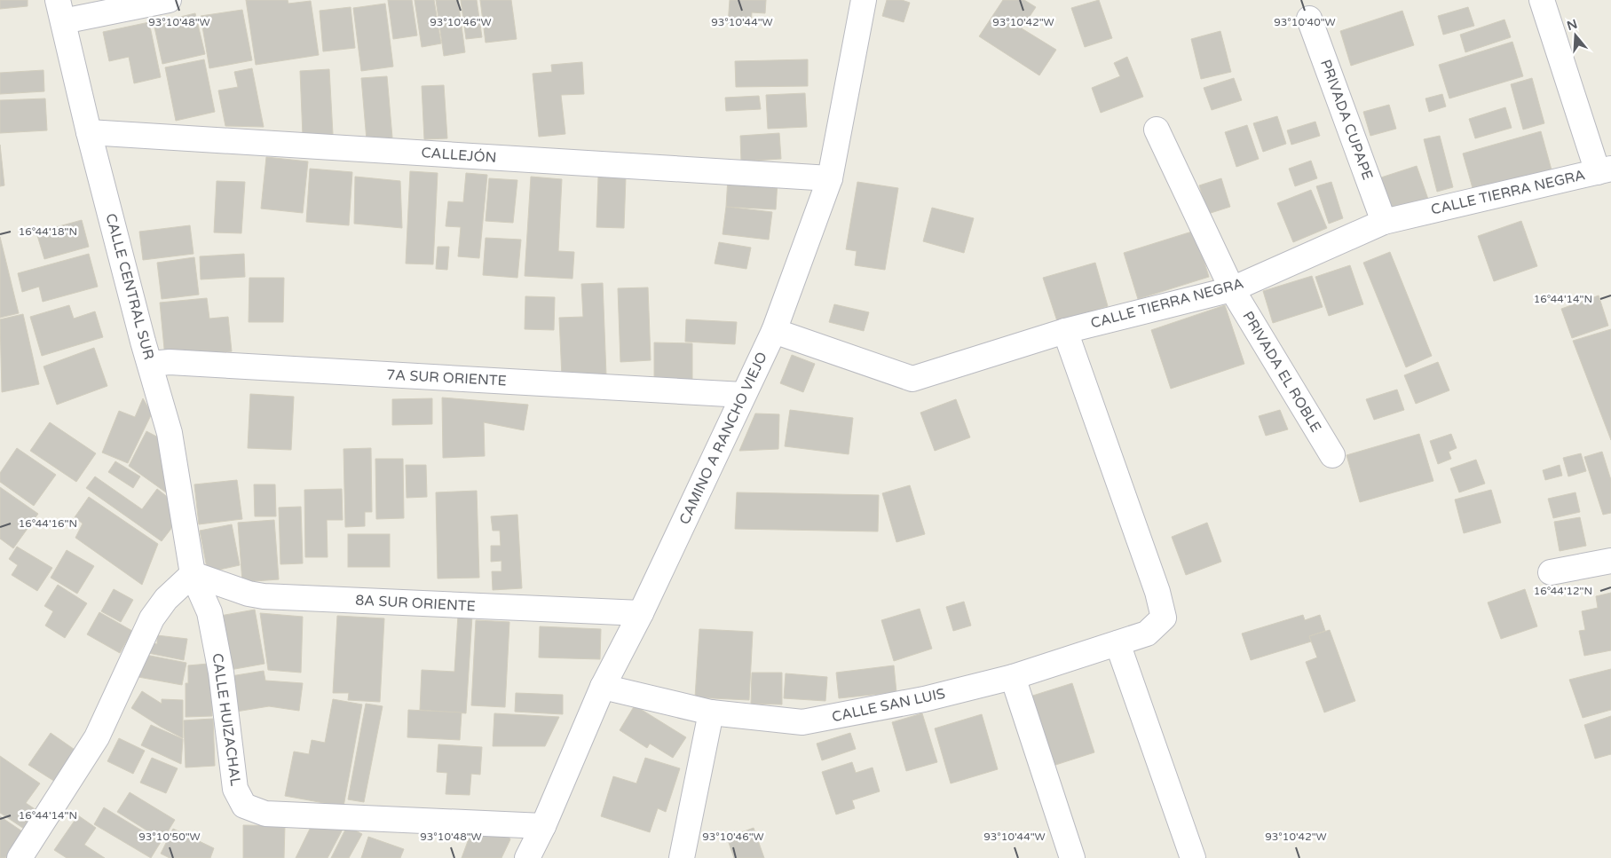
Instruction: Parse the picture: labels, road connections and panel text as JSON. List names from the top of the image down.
{
  "streets": {
    "street": [
      "PRIVADA CUPAPE",
      "CALLEJÓN",
      "CALLE TIERRA NEGRA",
      "CALLE CENTRAL SUR",
      "PRIVADA EL ROBLE",
      "7A SUR ORIENTE",
      "CAMINO A RANCHO VIEJO",
      "8A SUR ORIENTE",
      "CALLE SAN LUIS",
      "CALLE HUIZACHAL"
    ]
  },
  "crossings": [
    ["PRIVADA CUPAPE", "CALLE TIERRA NEGRA"],
    ["CALLEJÓN", "CALLE CENTRAL SUR"],
    ["CALLEJÓN", "CAMINO A RANCHO VIEJO"],
    ["CALLE TIERRA NEGRA", "PRIVADA EL ROBLE"],
    ["CALLE TIERRA NEGRA", "CAMINO A RANCHO VIEJO"],
    ["CALLE TIERRA NEGRA", "CALLE SAN LUIS"],
    ["CALLE CENTRAL SUR", "7A SUR ORIENTE"],
    ["CALLE CENTRAL SUR", "8A SUR ORIENTE"],
    ["CALLE CENTRAL SUR", "CALLE HUIZACHAL"],
    ["7A SUR ORIENTE", "CAMINO A RANCHO VIEJO"],
    ["CAMINO A RANCHO VIEJO", "8A SUR ORIENTE"],
    ["CAMINO A RANCHO VIEJO", "CALLE SAN LUIS"],
    ["CAMINO A RANCHO VIEJO", "CALLE HUIZACHAL"],
    ["8A SUR ORIENTE", "CALLE HUIZACHAL"]
  ],
  "north": "top",
  "coordinates": [
    "93°10'48\"W",
    "93°10'46\"W",
    "93°10'44\"W",
    "93°10'42\"W",
    "93°10'40\"W",
    "16°44'18\"N",
    "16°44'14\"N",
    "16°44'16\"N",
    "16°44'12\"N",
    "93°10'50\"W"
  ]
}
